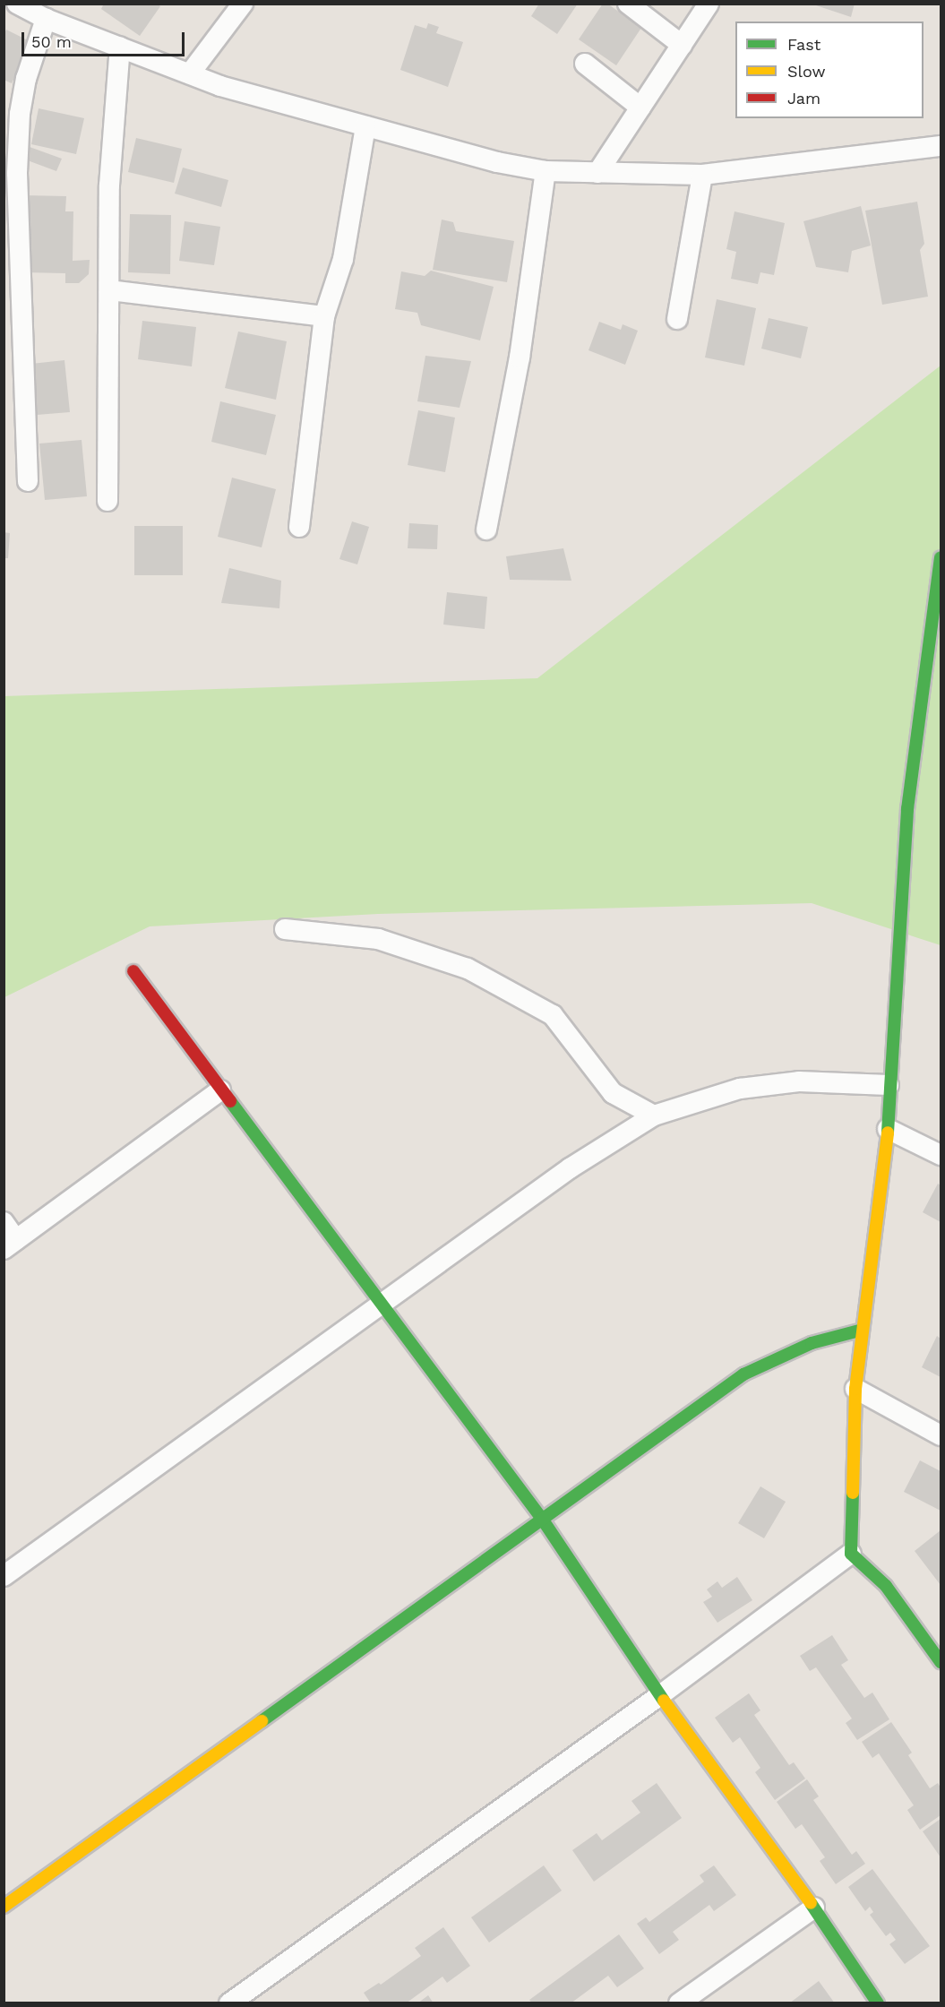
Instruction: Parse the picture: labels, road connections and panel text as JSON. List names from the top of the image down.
{
  "legend": ["Fast", "Slow", "Jam"],
  "scale_bar": "50 m"
}
